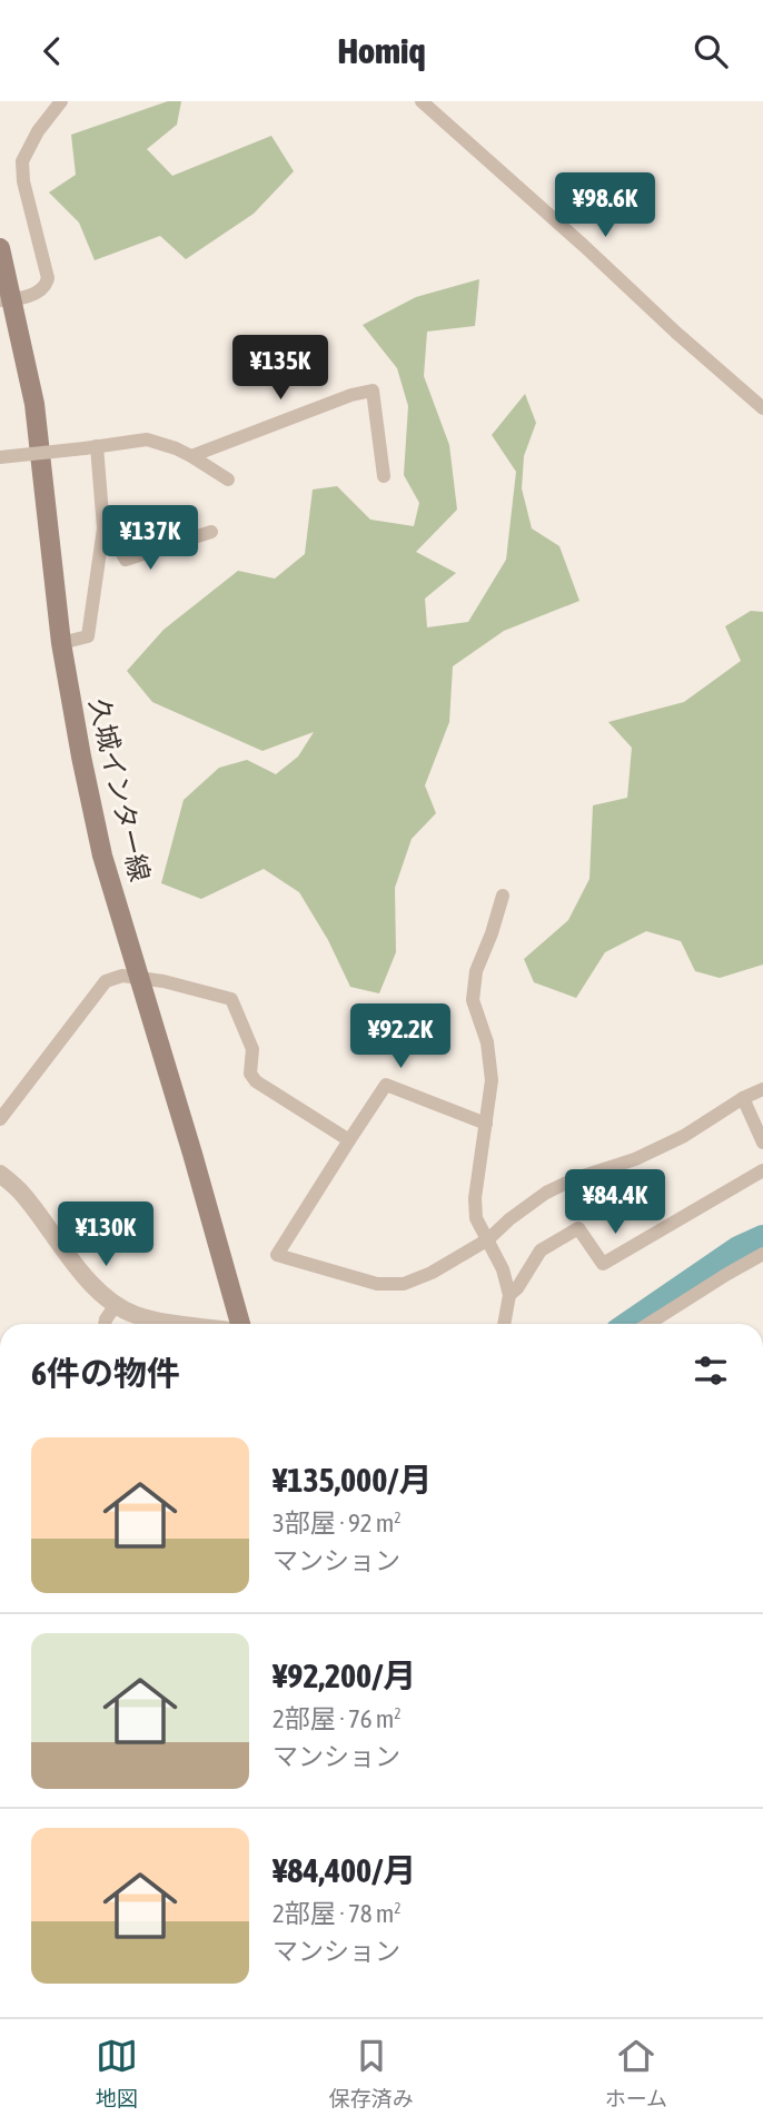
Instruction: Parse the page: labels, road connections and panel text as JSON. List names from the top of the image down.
{
  "streets": {
    "main road": ["久城インター線"]
  },
  "page": {
    "header": "Homiq",
    "price": [
      "¥98.6K",
      "¥135K",
      "¥137K",
      "¥92.2K",
      "¥84.4K",
      "¥130K"
    ],
    "heading": "6件の物件",
    "list": [
      {
        "name": "¥135,000/月",
        "note": "3部屋 · 92 m² · マンション"
      },
      {
        "name": "¥92,200/月",
        "note": "2部屋 · 76 m² · マンション"
      },
      {
        "name": "¥84,400/月",
        "note": "2部屋 · 78 m² · マンション"
      }
    ],
    "tabs": ["地図", "保存済み", "ホーム"]
  }
}
